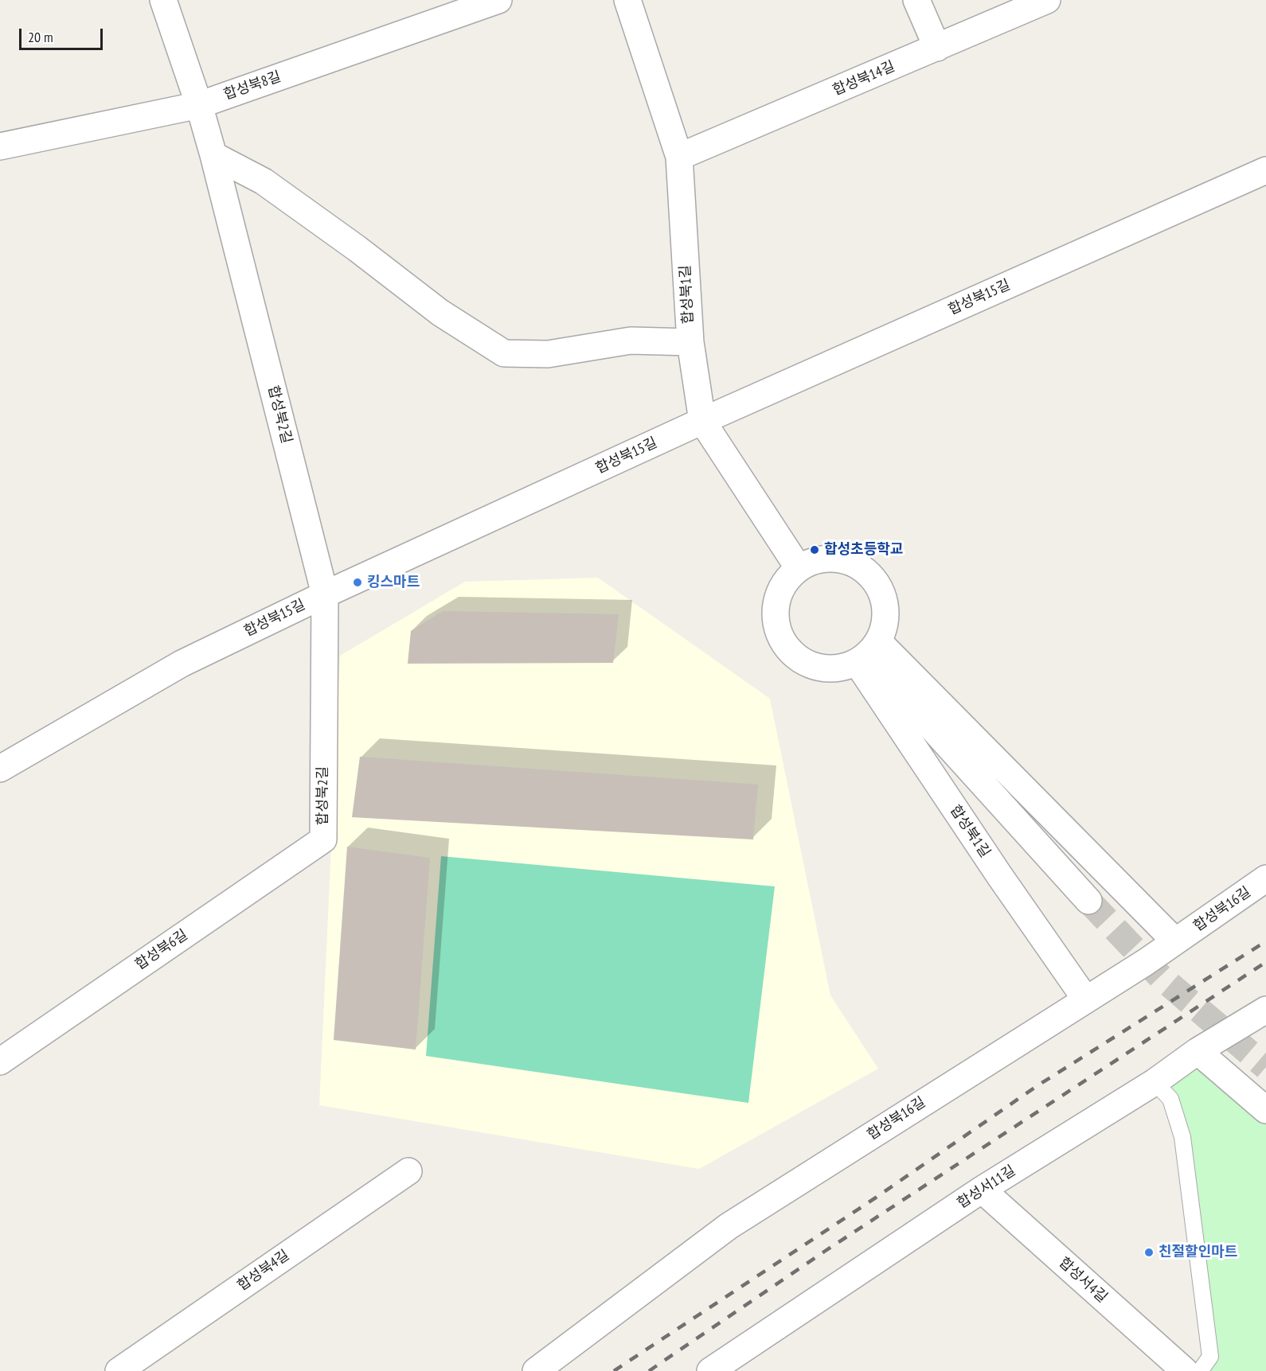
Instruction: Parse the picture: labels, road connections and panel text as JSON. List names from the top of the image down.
{
  "streets": {
    "street": [
      "합성북14길",
      "합성북8길",
      "합성북1길",
      "합성북15길",
      "합성북2길",
      "합성북16길",
      "합성북6길",
      "합성서11길",
      "합성북4길",
      "합성서4길"
    ]
  },
  "crossings": [
    ["합성북14길", "합성북1길"],
    ["합성북8길", "합성북2길"],
    ["합성북1길", "합성북15길"],
    ["합성북1길", "합성북16길"],
    ["합성북15길", "합성북2길"],
    ["합성북2길", "합성북6길"],
    ["합성서11길", "합성서4길"]
  ],
  "places": ["합성초등학교", "킹스마트", "친절할인마트"],
  "scale_bar": "20 m"
}
